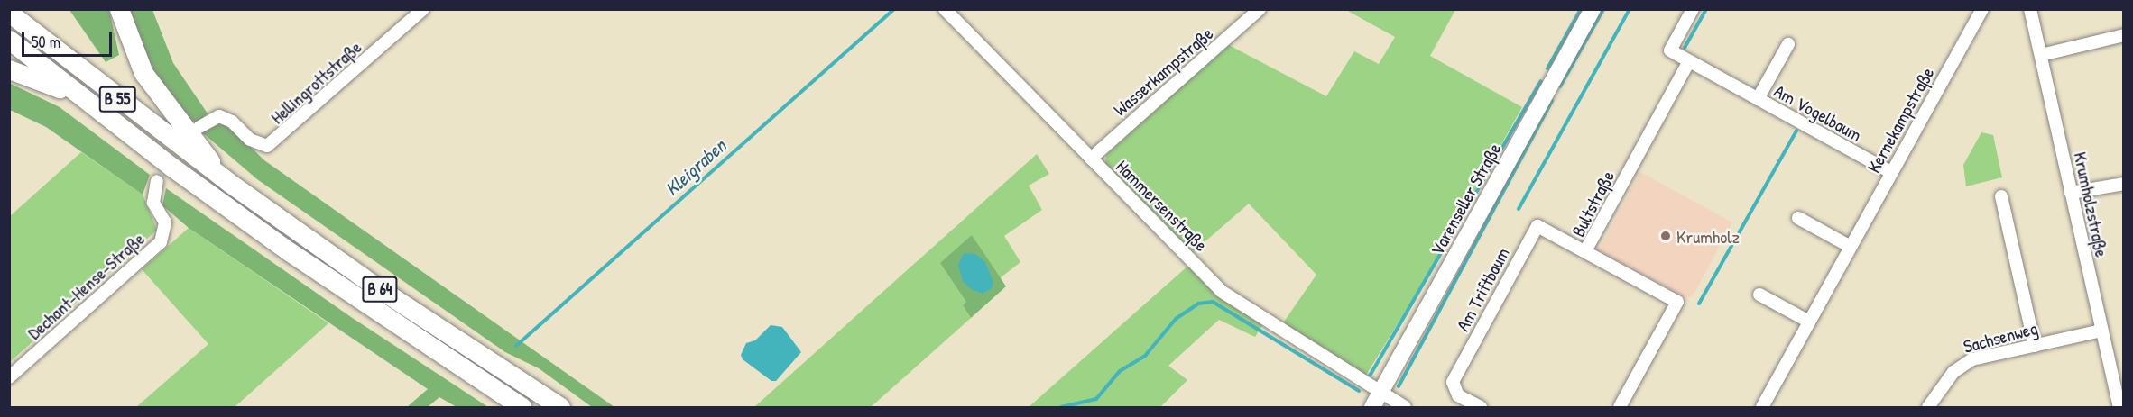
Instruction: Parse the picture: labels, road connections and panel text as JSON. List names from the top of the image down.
{
  "streets": {
    "highway": ["B 55", "B 64"],
    "main road": ["Varenseller Straße"],
    "street": [
      "Wasserkampstraße",
      "Hellingrottstraße",
      "Am Vogelbaum",
      "Kernekampstraße",
      "Bultstraße",
      "Krumholzstraße",
      "Hammersenstraße",
      "Dechant-Hense-Straße",
      "Am Triftbaum",
      "Sachsenweg"
    ]
  },
  "crossings": [
    ["Wasserkampstraße", "Hammersenstraße"],
    ["B 55", "B 64"],
    ["Am Vogelbaum", "Kernekampstraße"],
    ["Am Vogelbaum", "Bultstraße"],
    ["Varenseller Straße", "Hammersenstraße"],
    ["Bultstraße", "Am Triftbaum"],
    ["Krumholzstraße", "Sachsenweg"]
  ],
  "water": ["Kleigraben"],
  "places": ["Krumholz"],
  "scale_bar": "50 m"
}
